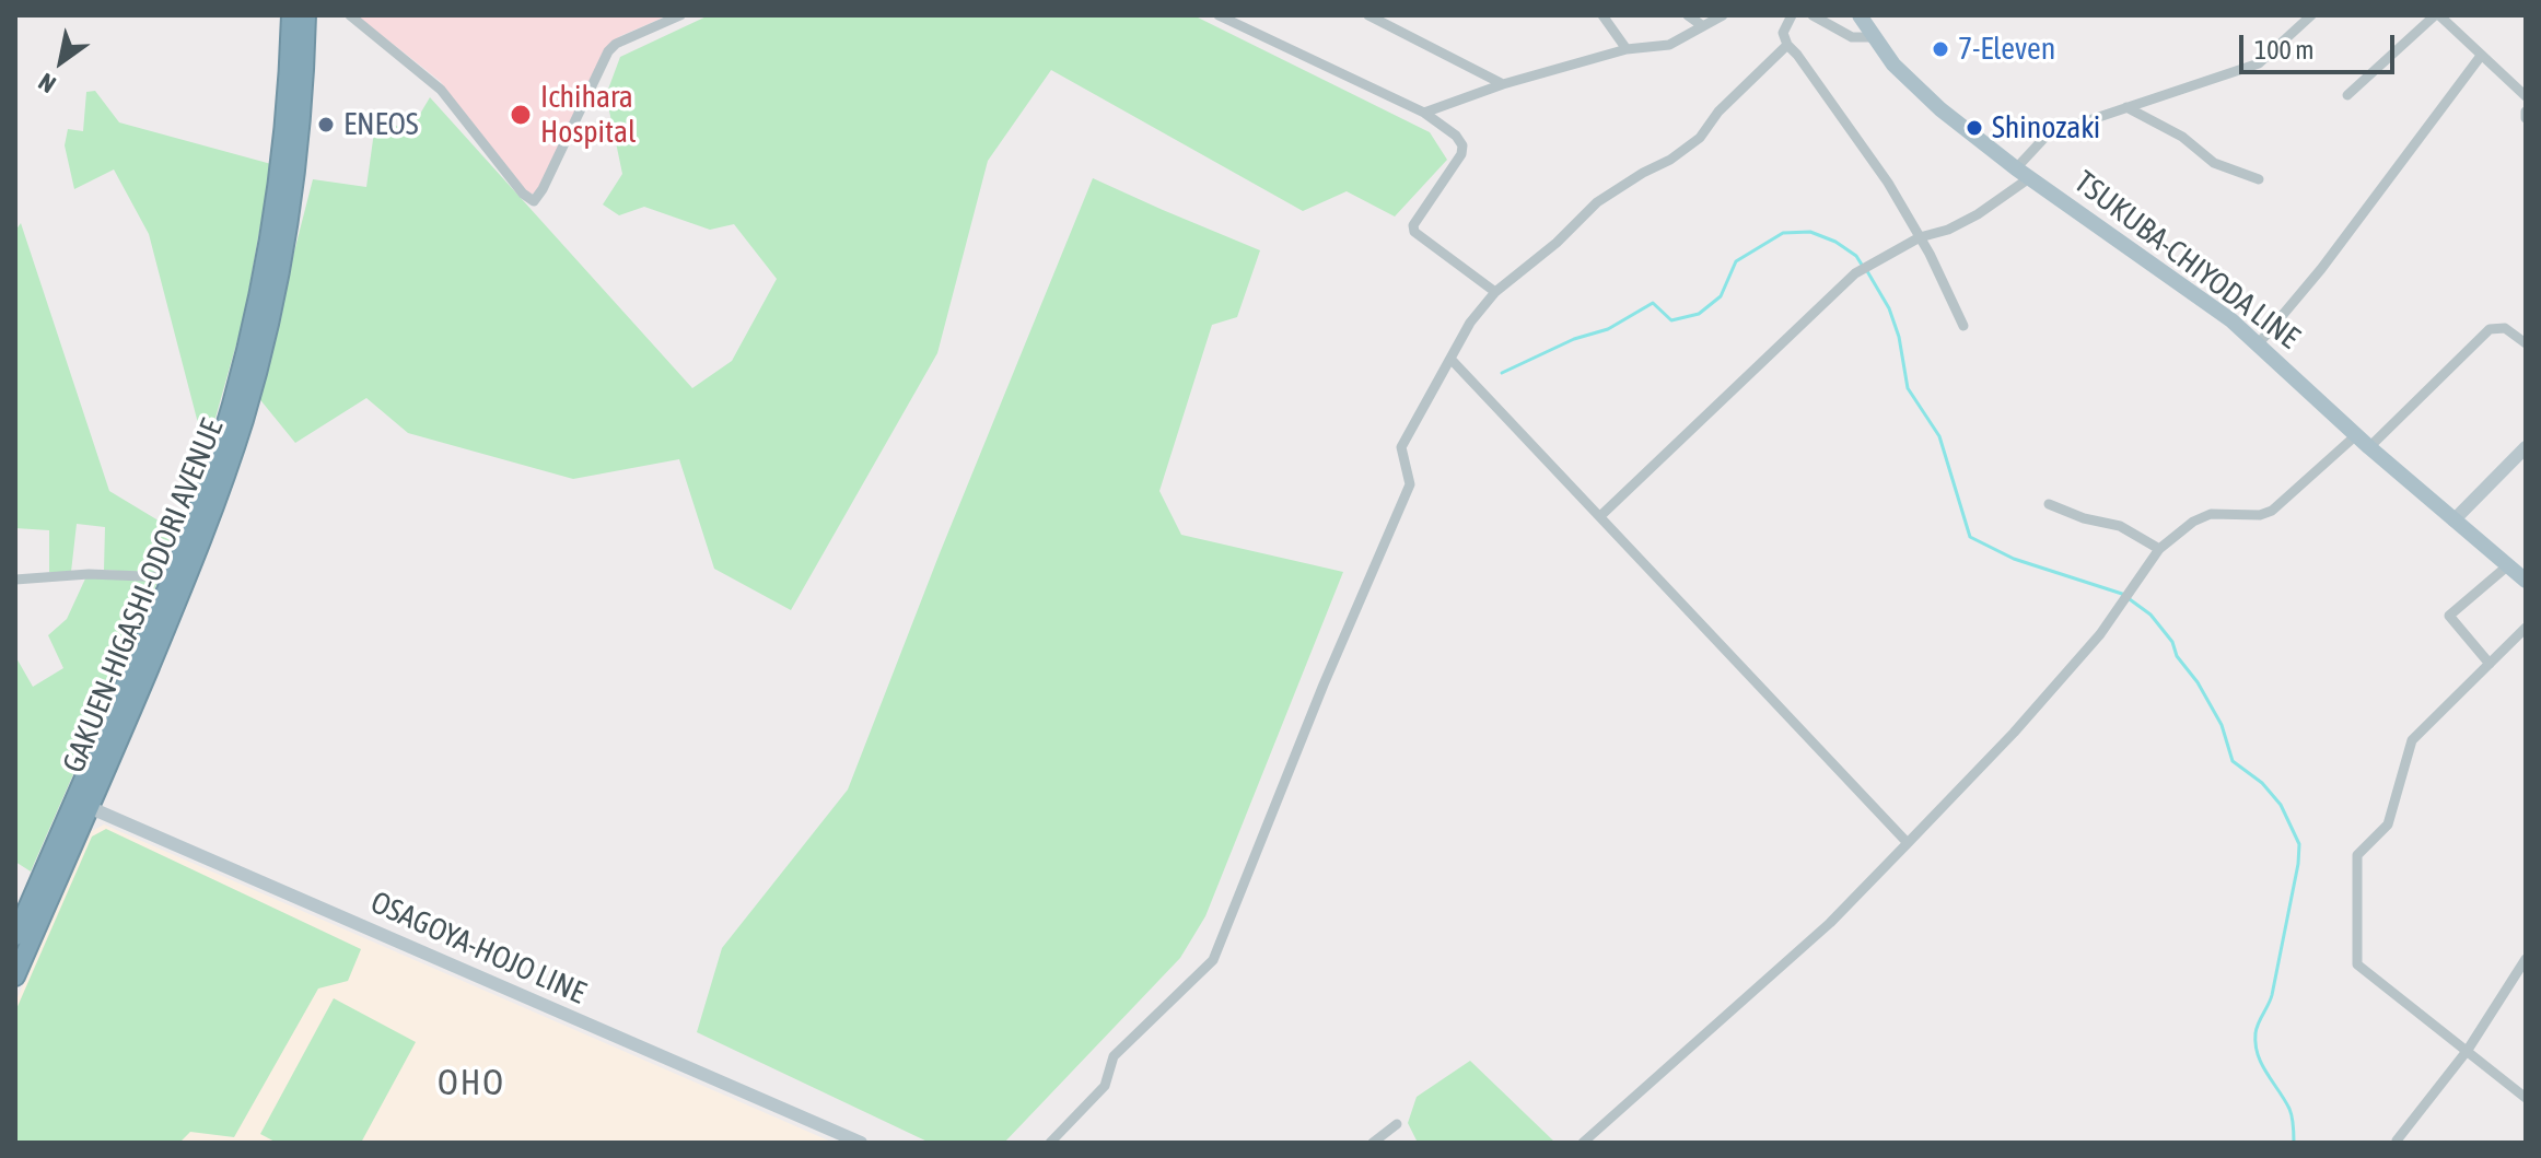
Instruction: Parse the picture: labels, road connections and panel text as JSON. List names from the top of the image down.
{
  "streets": {
    "highway": ["GAKUEN-HIGASHI-ODORI AVENUE"],
    "main road": ["TSUKUBA-CHIYODA LINE", "OSAGOYA-HOJO LINE"]
  },
  "crossings": [
    ["GAKUEN-HIGASHI-ODORI AVENUE", "OSAGOYA-HOJO LINE"]
  ],
  "districts": ["OHO"],
  "places": [
    "7-Eleven",
    "Ichihara Hospital",
    "ENEOS",
    "Shinozaki"
  ],
  "scale_bar": "100 m",
  "north": "bottom left"
}
